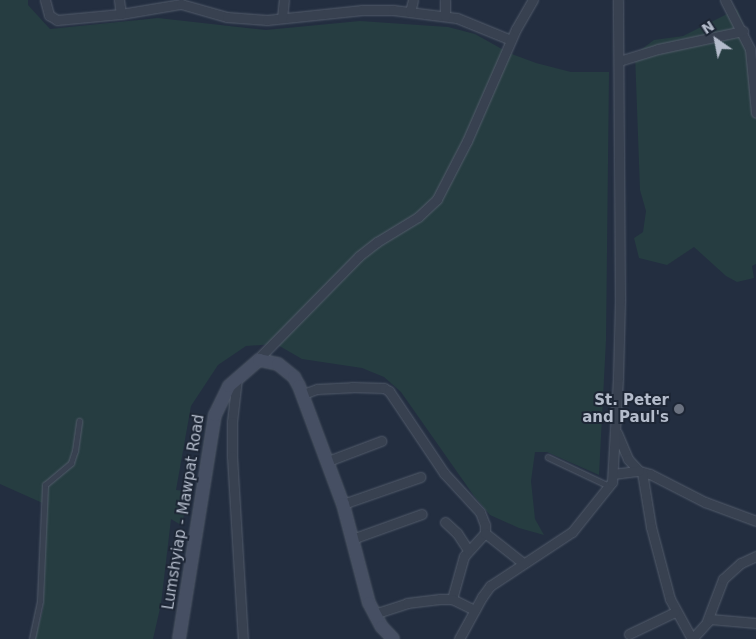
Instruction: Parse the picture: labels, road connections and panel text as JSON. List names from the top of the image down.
{
  "streets": {
    "street": ["Lumshyiap - Mawpat Road"]
  },
  "places": ["St. Peter and Paul's"],
  "north": "top left"
}
